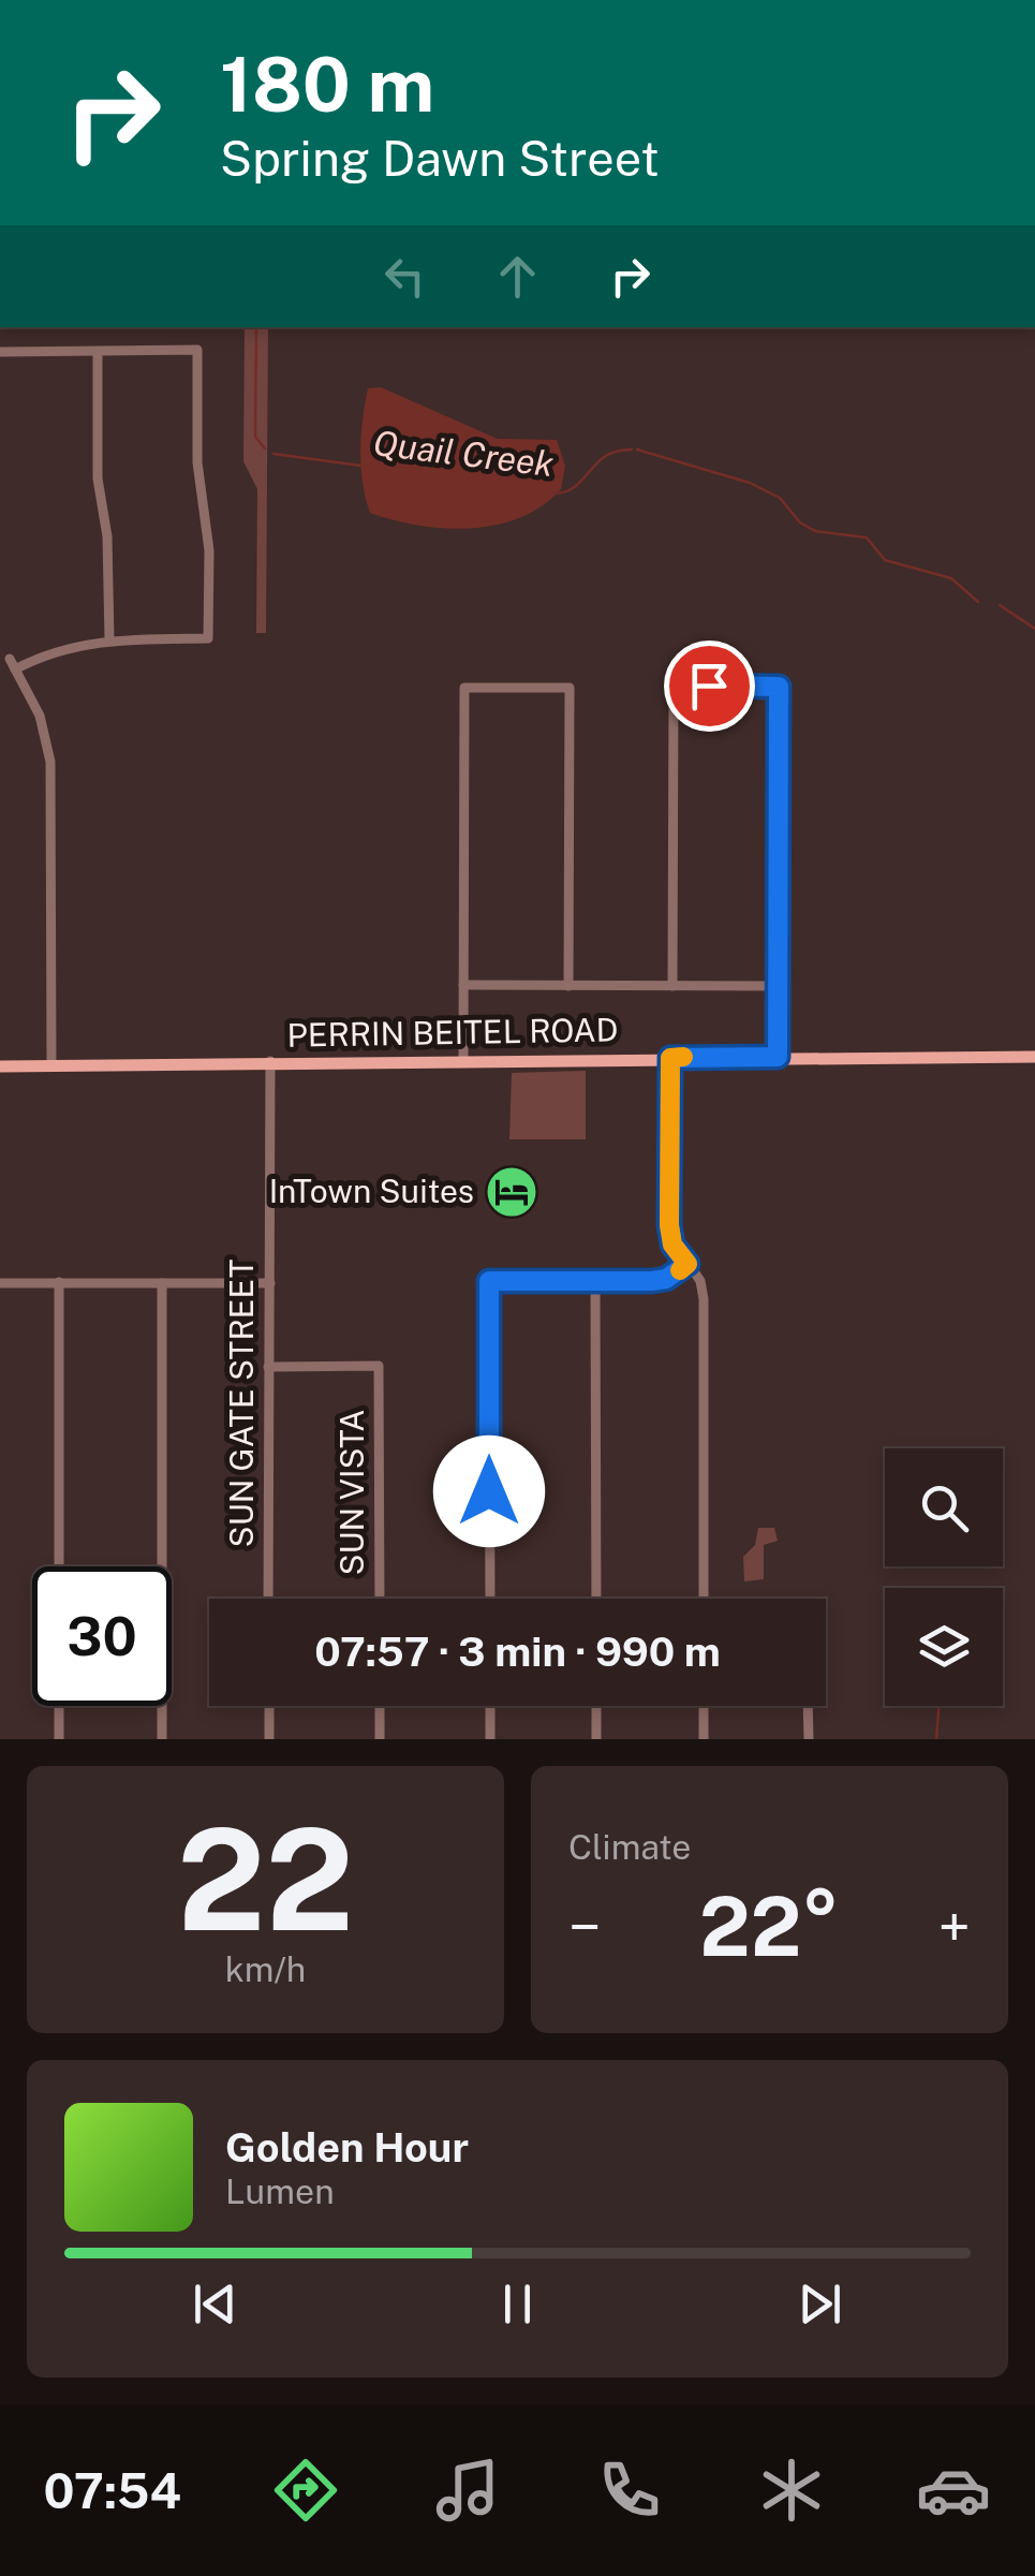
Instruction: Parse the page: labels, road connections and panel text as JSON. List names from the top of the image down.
{
  "streets": {
    "main road": ["PERRIN BEITEL ROAD"],
    "street": ["SUN GATE STREET", "SUN VISTA"]
  },
  "crossings": [
    ["PERRIN BEITEL ROAD", "SUN GATE STREET"],
    ["SUN GATE STREET", "SUN VISTA"]
  ],
  "water": ["Quail Creek"],
  "places": {
    "hotel": ["InTown Suites"]
  },
  "page": {
    "turn": ["180 m", "Spring Dawn Street"],
    "limit": "30",
    "trip": "07:57 · 3 min · 990 m",
    "tile": [
      ["22", "km/h"],
      "Climate"
    ],
    "heat": ["−", "22°", "+"],
    "song": ["Golden Hour", "Lumen"],
    "tabs": "07:54"
  }
}
